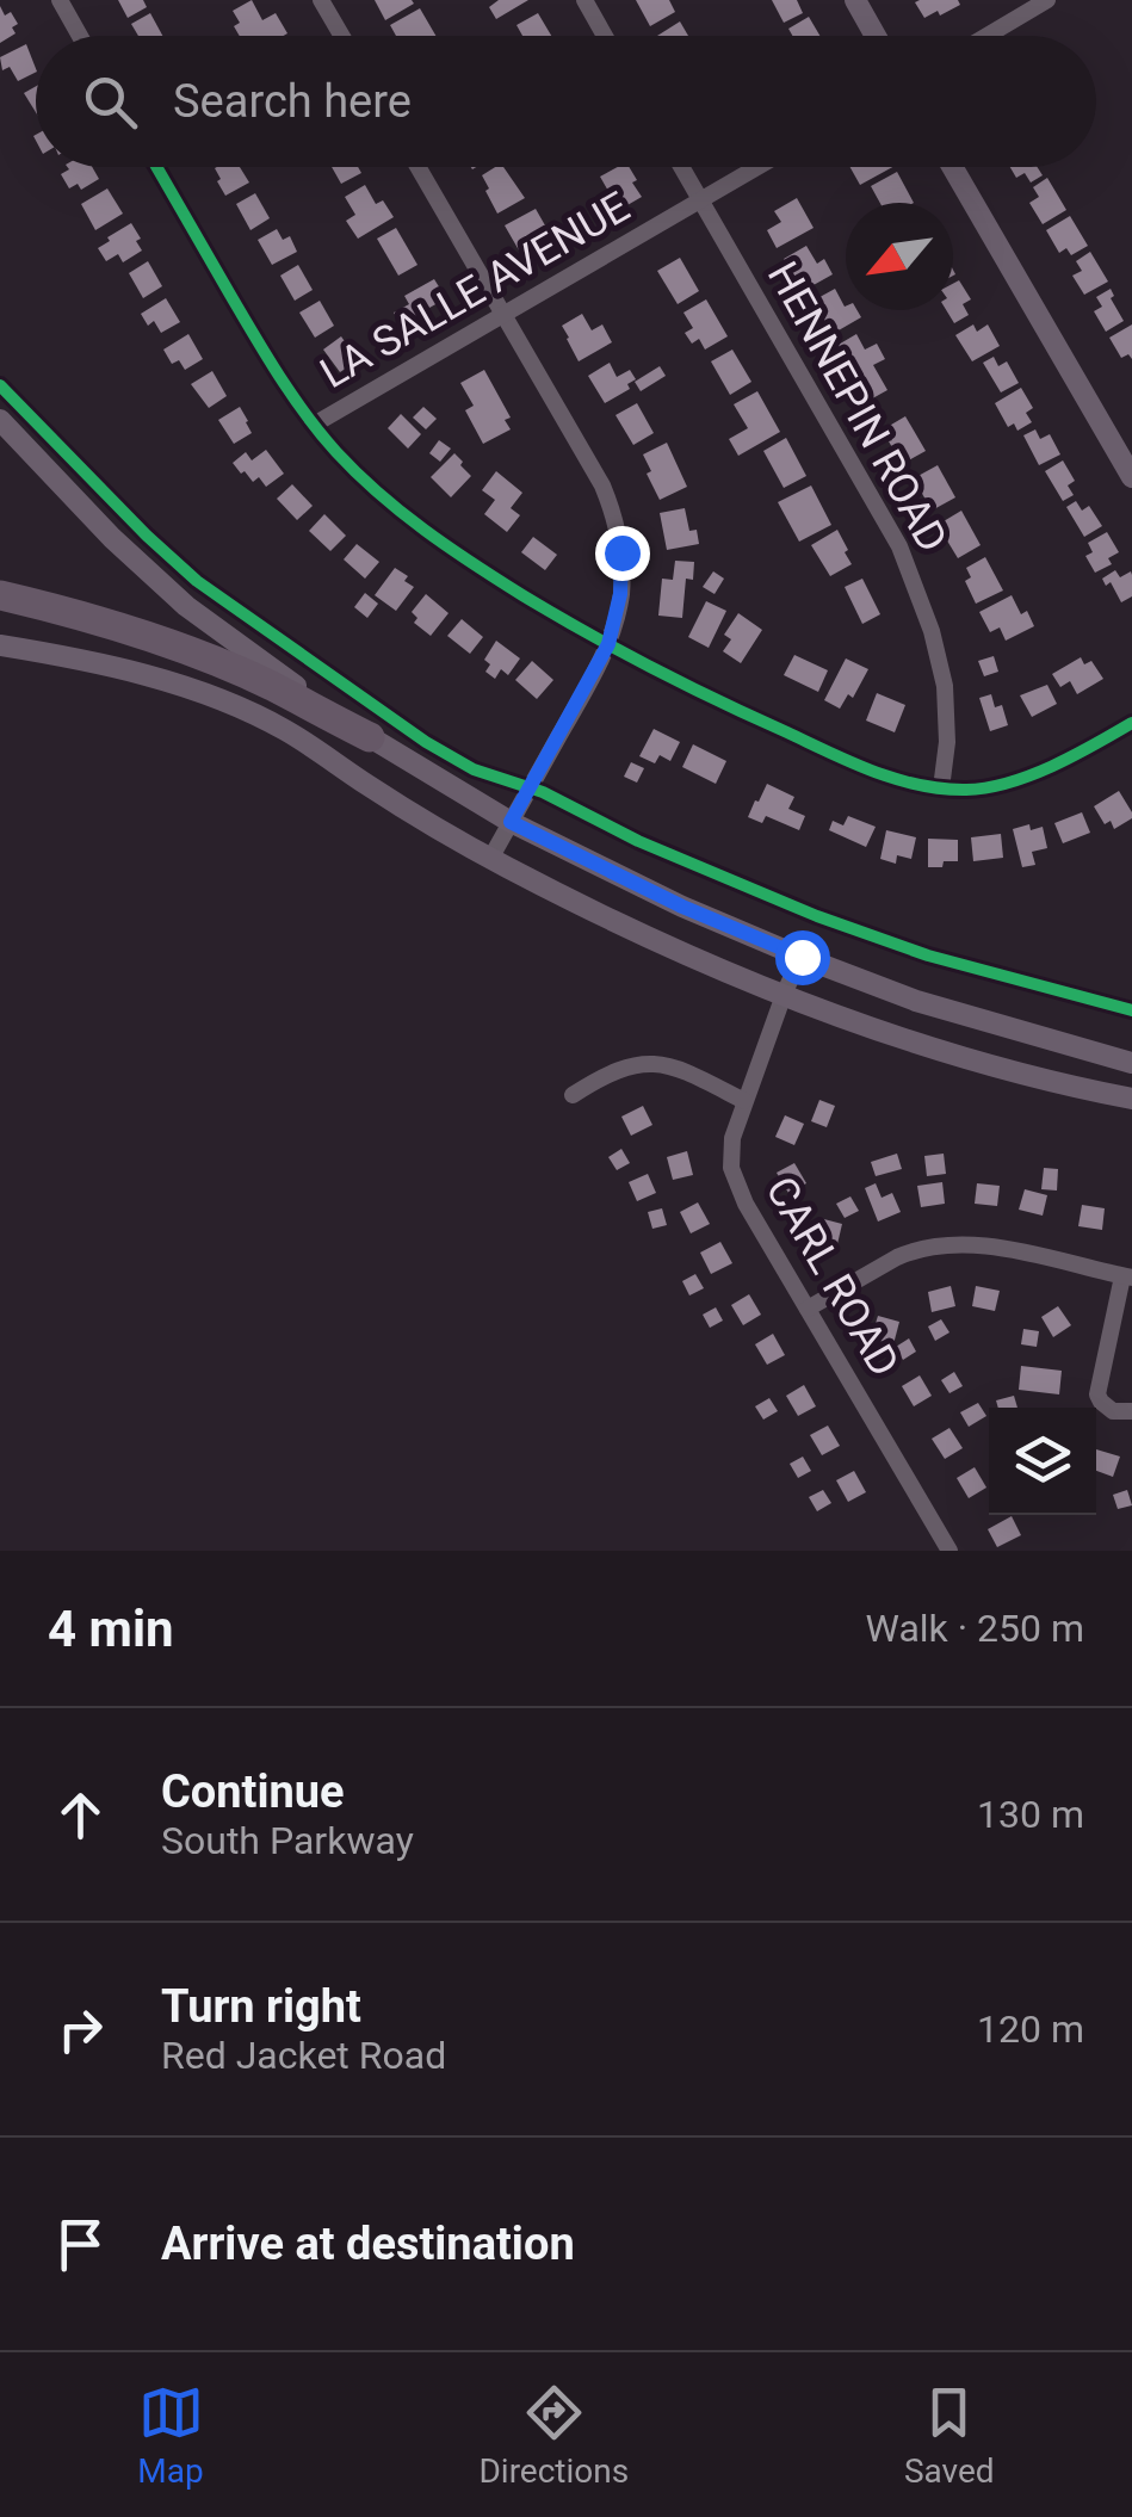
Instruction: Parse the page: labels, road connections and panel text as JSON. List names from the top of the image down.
{
  "streets": {
    "street": ["LA SALLE AVENUE", "HENNEPIN ROAD", "CARL ROAD"]
  },
  "crossings": [
    ["LA SALLE AVENUE", "HENNEPIN ROAD"]
  ],
  "north": "bottom left",
  "page": {
    "search": "Search here",
    "heading": ["4 min", "Walk · 250 m"],
    "list": [
      ["Continue", "South Parkway", "130 m"],
      ["Turn right", "Red Jacket Road", "120 m"],
      "Arrive at destination"
    ],
    "nav": ["Map", "Directions", "Saved"]
  }
}
